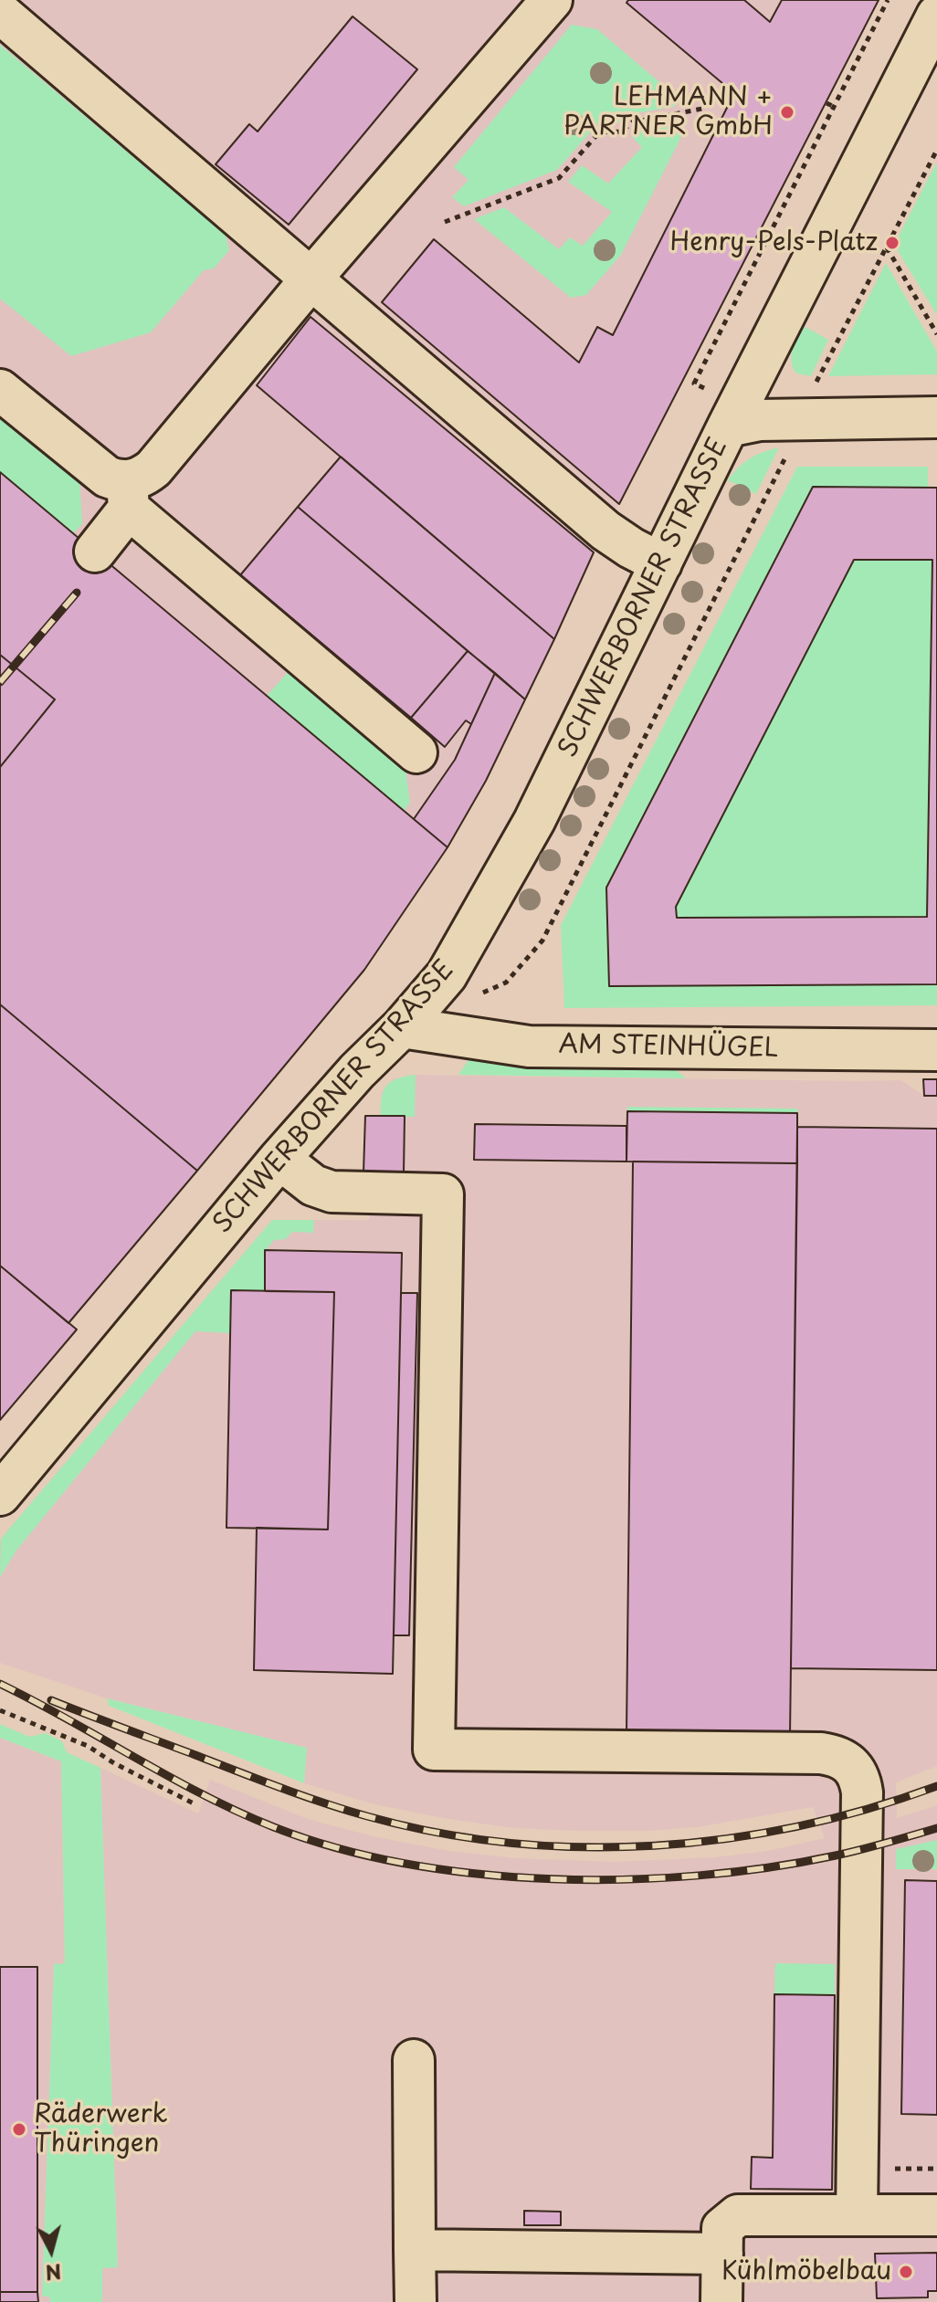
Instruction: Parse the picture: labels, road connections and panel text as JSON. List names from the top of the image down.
{
  "streets": {
    "street": ["SCHWERBORNER STRASSE", "AM STEINHÜGEL"]
  },
  "crossings": [
    ["SCHWERBORNER STRASSE", "AM STEINHÜGEL"]
  ],
  "places": [
    "LEHMANN + PARTNER GmbH",
    "Henry-Pels-Platz",
    "Räderwerk Thüringen",
    "Kühlmöbelbau"
  ],
  "north": "bottom"
}
